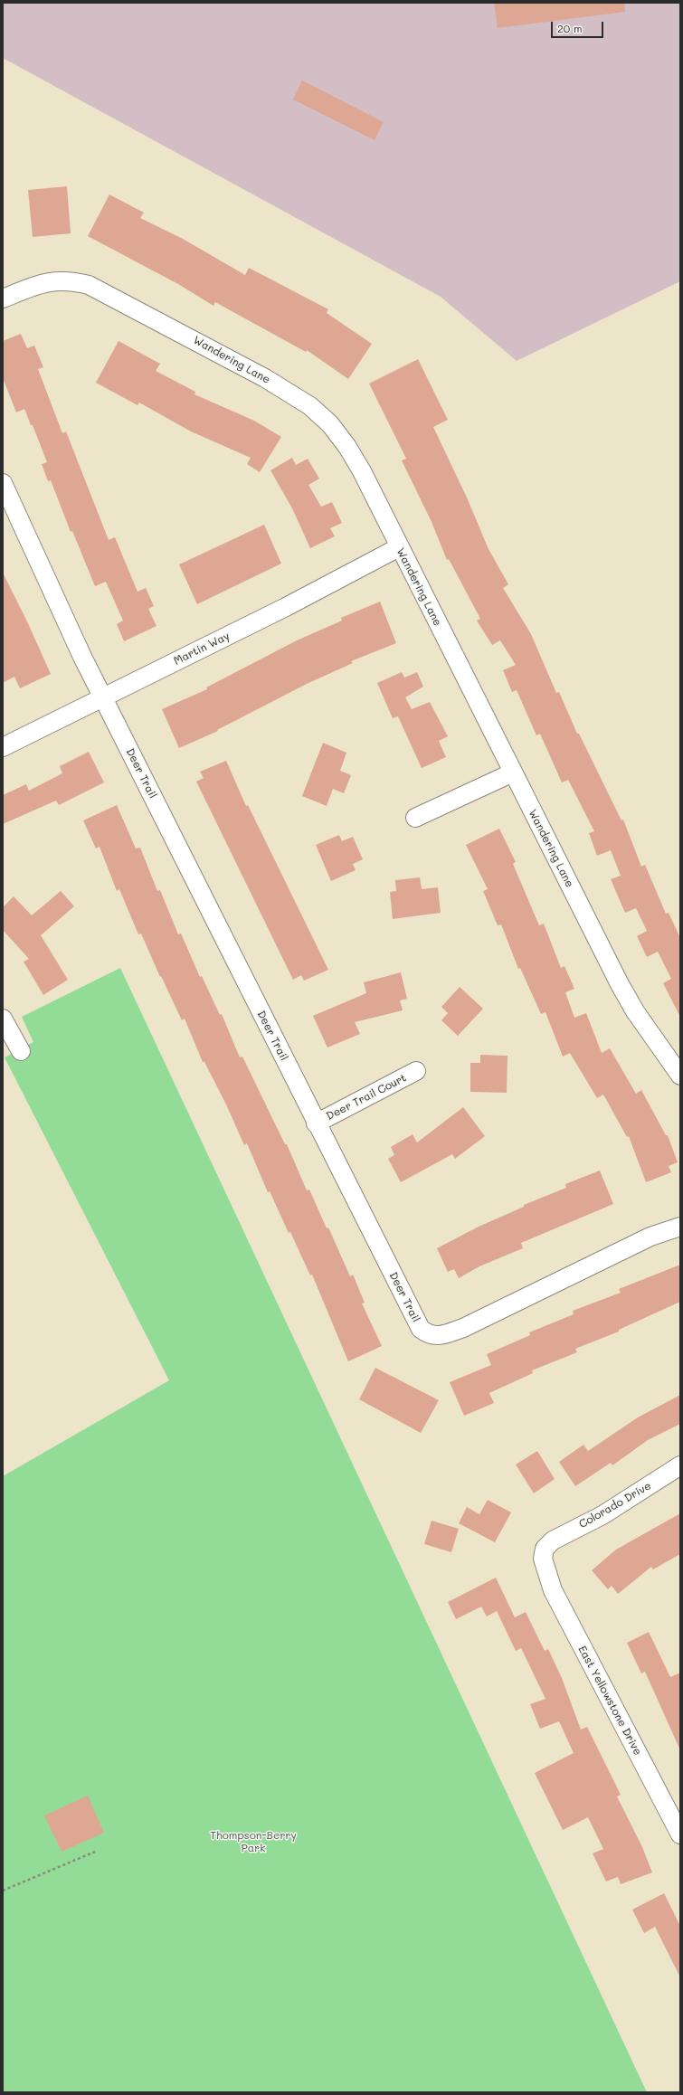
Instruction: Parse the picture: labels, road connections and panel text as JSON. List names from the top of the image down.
{
  "streets": {
    "street": [
      "Wandering Lane",
      "Martin Way",
      "Deer Trail",
      "Deer Trail Court",
      "Colorado Drive",
      "East Yellowstone Drive"
    ]
  },
  "crossings": [
    ["Wandering Lane", "Martin Way"],
    ["Martin Way", "Deer Trail"],
    ["Deer Trail", "Deer Trail Court"],
    ["Colorado Drive", "East Yellowstone Drive"]
  ],
  "parks": ["Thompson-Berry Park"],
  "scale_bar": "20 m"
}
